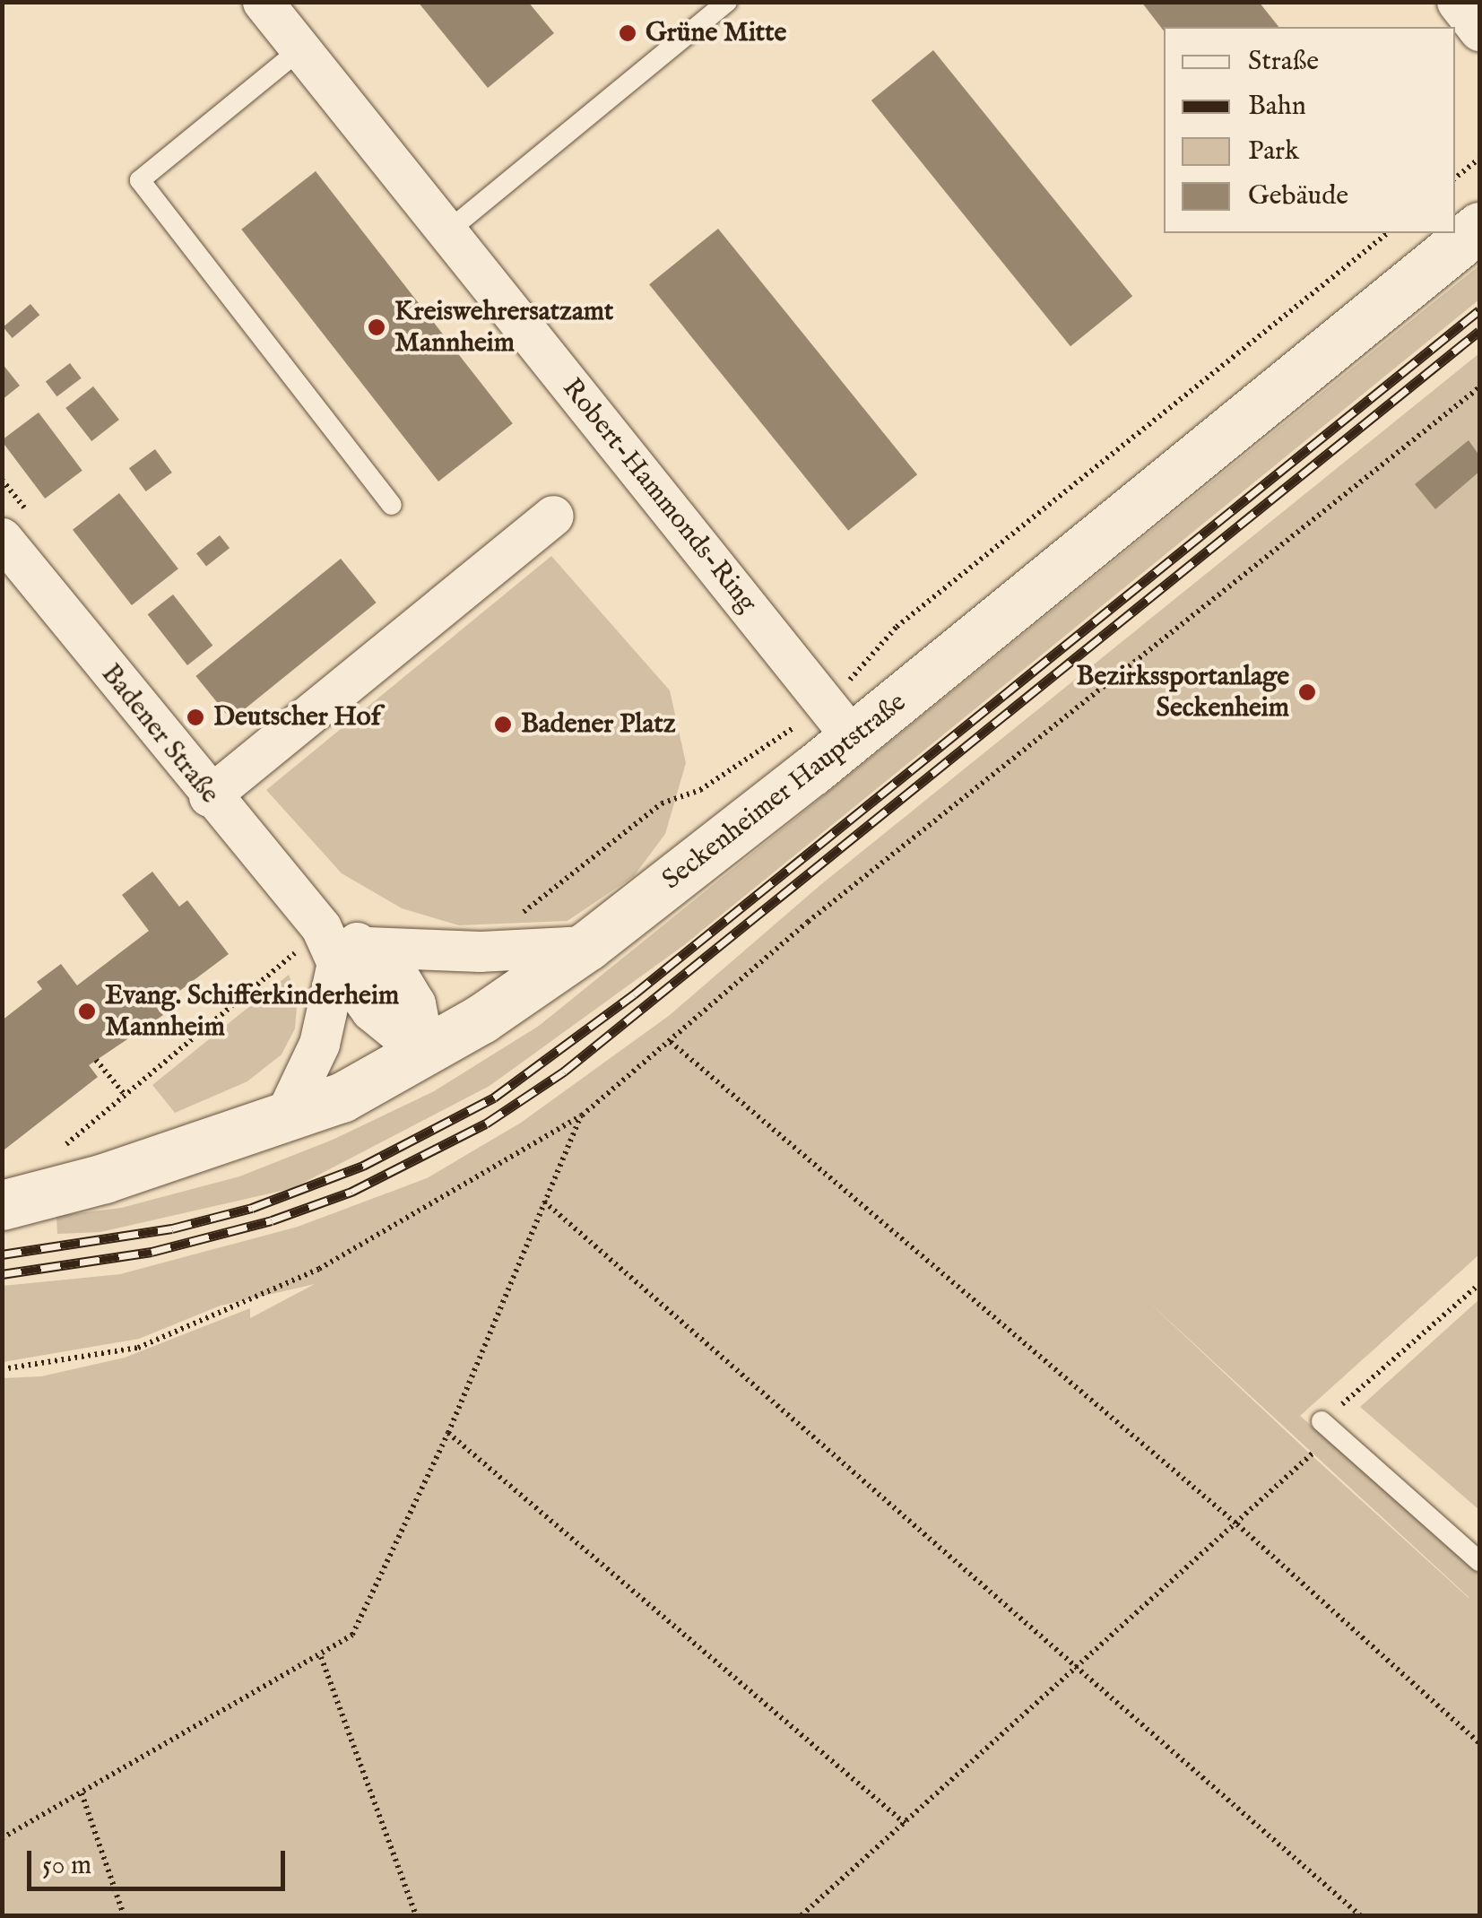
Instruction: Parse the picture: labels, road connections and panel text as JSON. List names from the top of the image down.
{
  "streets": {
    "main road": ["Seckenheimer Hauptstraße"],
    "street": ["Robert-Hammonds-Ring", "Badener Straße"]
  },
  "crossings": [
    ["Robert-Hammonds-Ring", "Seckenheimer Hauptstraße"],
    ["Badener Straße", "Seckenheimer Hauptstraße"]
  ],
  "places": [
    "Grüne Mitte",
    "Kreiswehrersatzamt Mannheim",
    "Bezirkssportanlage Seckenheim",
    "Deutscher Hof",
    "Badener Platz",
    "Evang. Schifferkinderheim Mannheim"
  ],
  "legend": [
    "Straße",
    "Bahn",
    "Park",
    "Gebäude"
  ],
  "scale_bar": "50 m"
}
